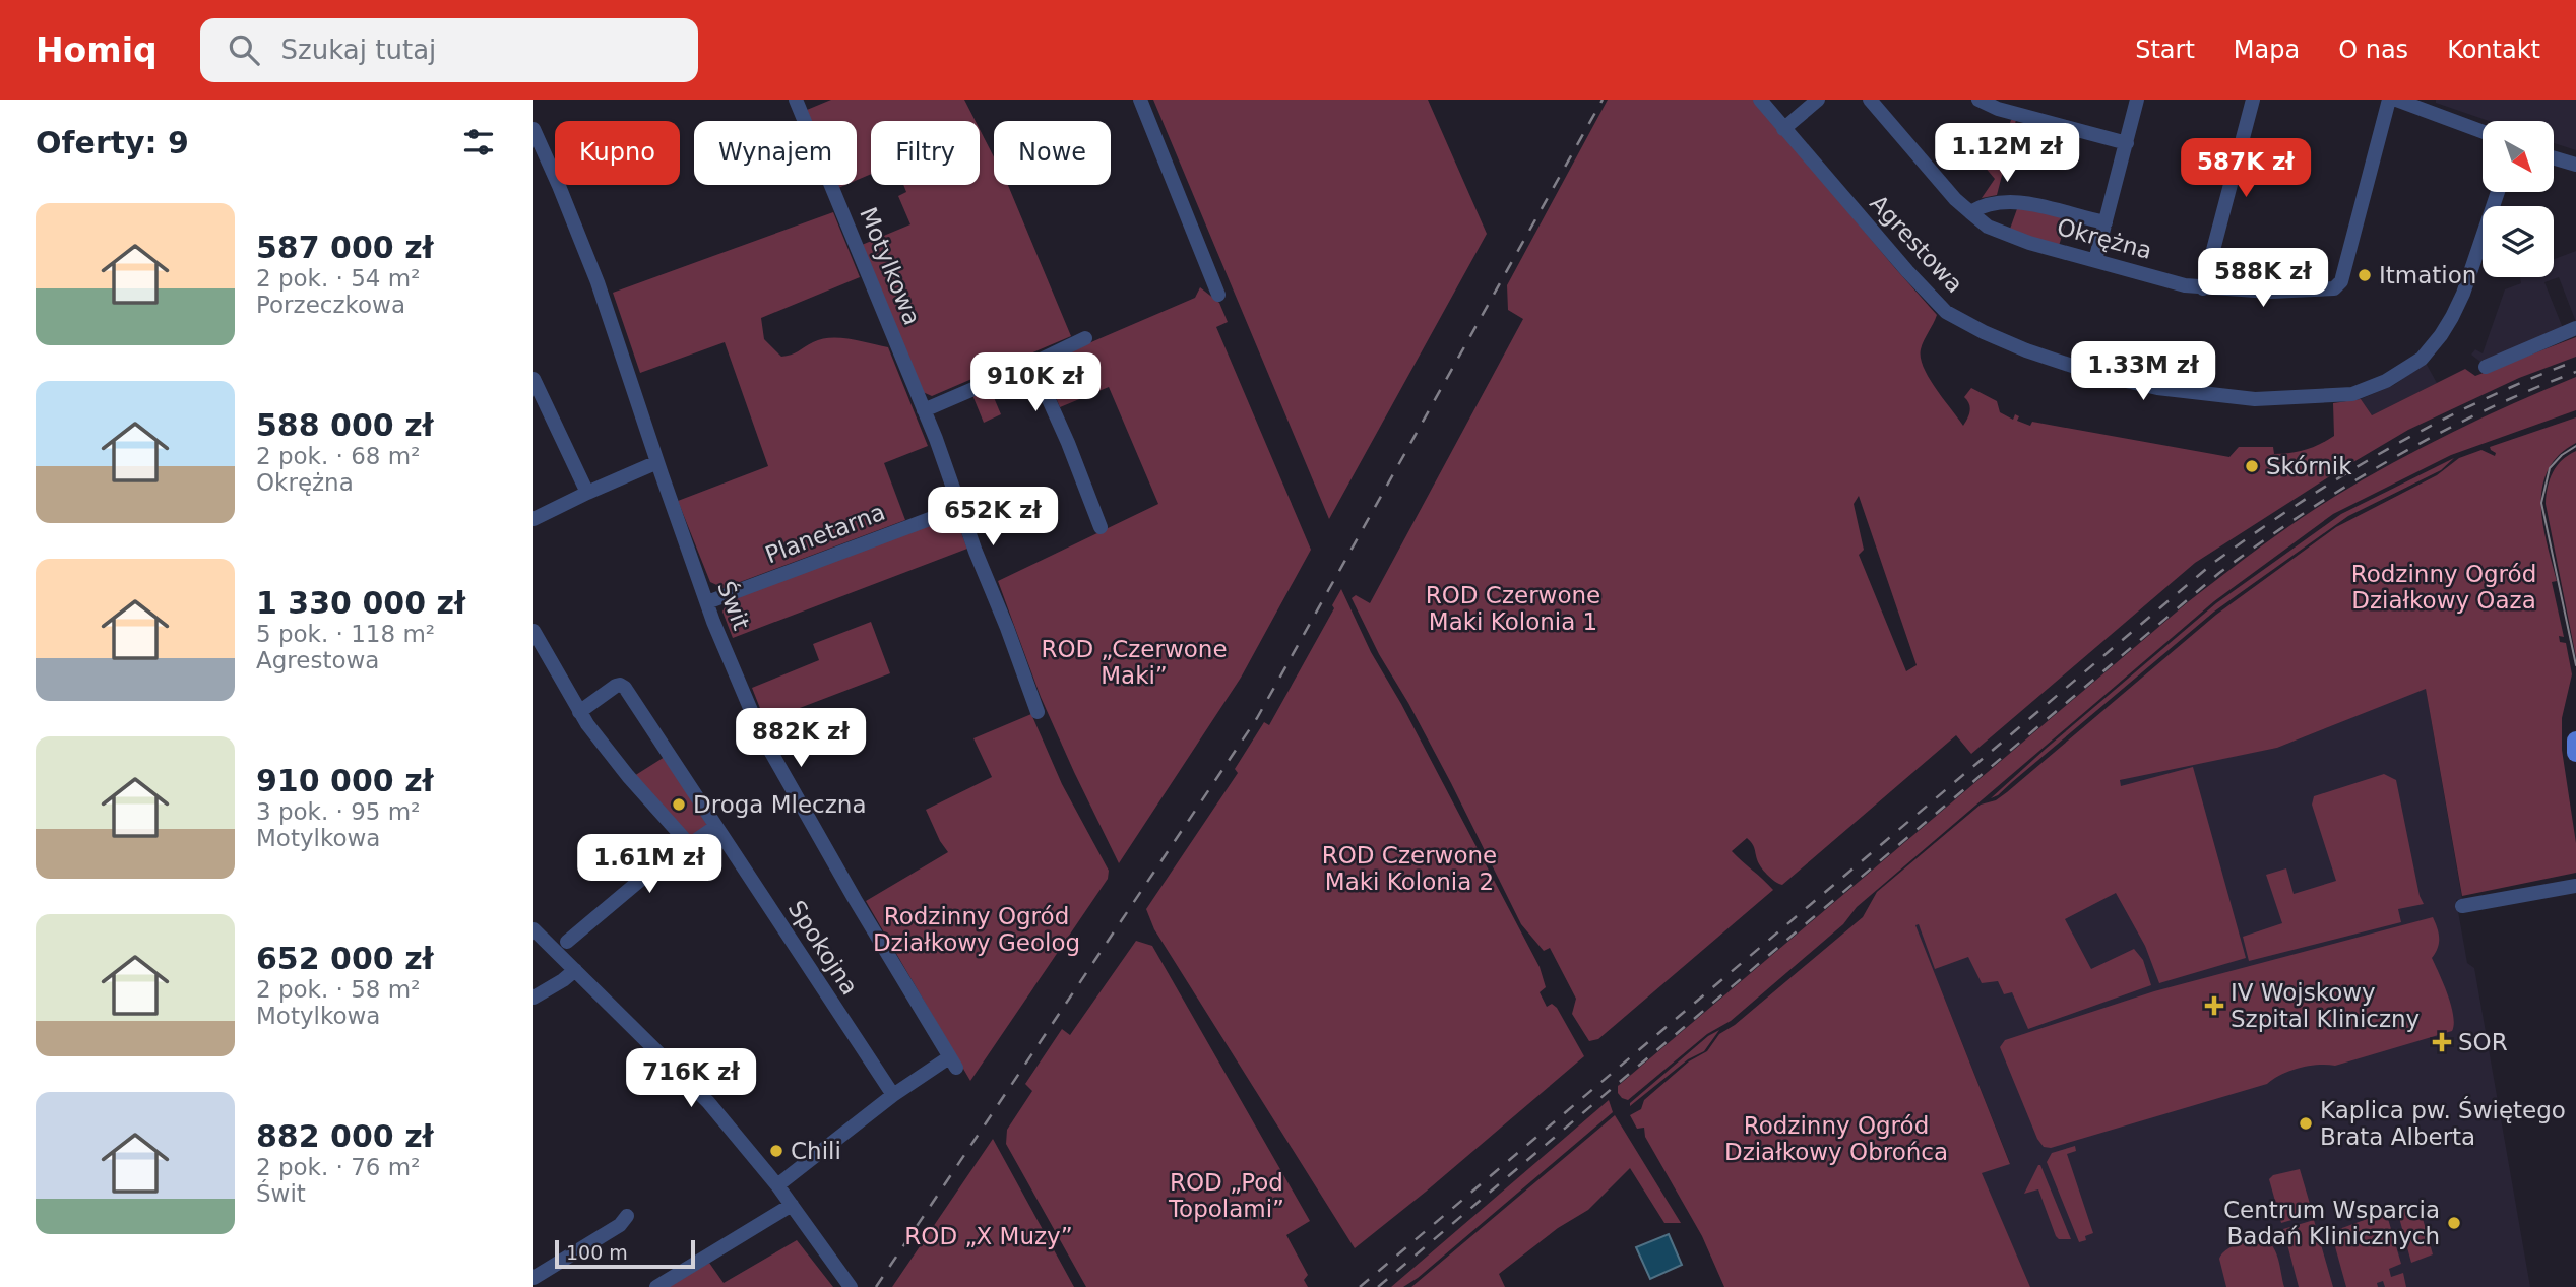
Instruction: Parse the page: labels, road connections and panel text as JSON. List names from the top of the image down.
{
  "streets": {
    "street": [
      "Okrężna",
      "Agrestowa",
      "Motylkowa",
      "Planetarna",
      "Świt",
      "Spokojna"
    ]
  },
  "crossings": [
    ["Motylkowa", "Planetarna"],
    ["Planetarna", "Świt"],
    ["Świt", "Spokojna"]
  ],
  "parks": [
    "Rodzinny Ogród Działkowy Oaza",
    "ROD Czerwone Maki Kolonia 1",
    "ROD „Czerwone Maki”",
    "ROD Czerwone Maki Kolonia 2",
    "Rodzinny Ogród Działkowy Geolog",
    "Rodzinny Ogród Działkowy Obrońca",
    "ROD „Pod Topolami”",
    "ROD „X Muzy”"
  ],
  "places": {
    "other": [
      "Itmation",
      "Skórnik",
      "Droga Mleczna",
      "Kaplica pw. Świętego Brata Alberta",
      "Chili",
      "Centrum Wsparcia Badań Klinicznych"
    ],
    "health": ["IV Wojskowy Szpital Kliniczny", "SOR"]
  },
  "scale_bar": "100 m",
  "north": "bottom right",
  "page": {
    "header": "Homiq",
    "search": "Szukaj tutaj",
    "nav": [
      "Start",
      "Mapa",
      "O nas",
      "Kontakt"
    ],
    "heading": "Oferty: 9",
    "chip": [
      "Kupno",
      "Wynajem",
      "Filtry",
      "Nowe"
    ],
    "price": [
      "1.12M zł",
      "587K zł",
      "588K zł",
      "1.33M zł",
      "910K zł",
      "652K zł",
      "882K zł",
      "1.61M zł",
      "716K zł"
    ],
    "list": [
      {
        "name": "587 000 zł",
        "note": "2 pok. · 54 m² · Porzeczkowa"
      },
      {
        "name": "588 000 zł",
        "note": "2 pok. · 68 m² · Okrężna"
      },
      {
        "name": "1 330 000 zł",
        "note": "5 pok. · 118 m² · Agrestowa"
      },
      {
        "name": "910 000 zł",
        "note": "3 pok. · 95 m² · Motylkowa"
      },
      {
        "name": "652 000 zł",
        "note": "2 pok. · 58 m² · Motylkowa"
      },
      {
        "name": "882 000 zł",
        "note": "2 pok. · 76 m² · Świt"
      }
    ],
    "scale": "100 m"
  }
}
